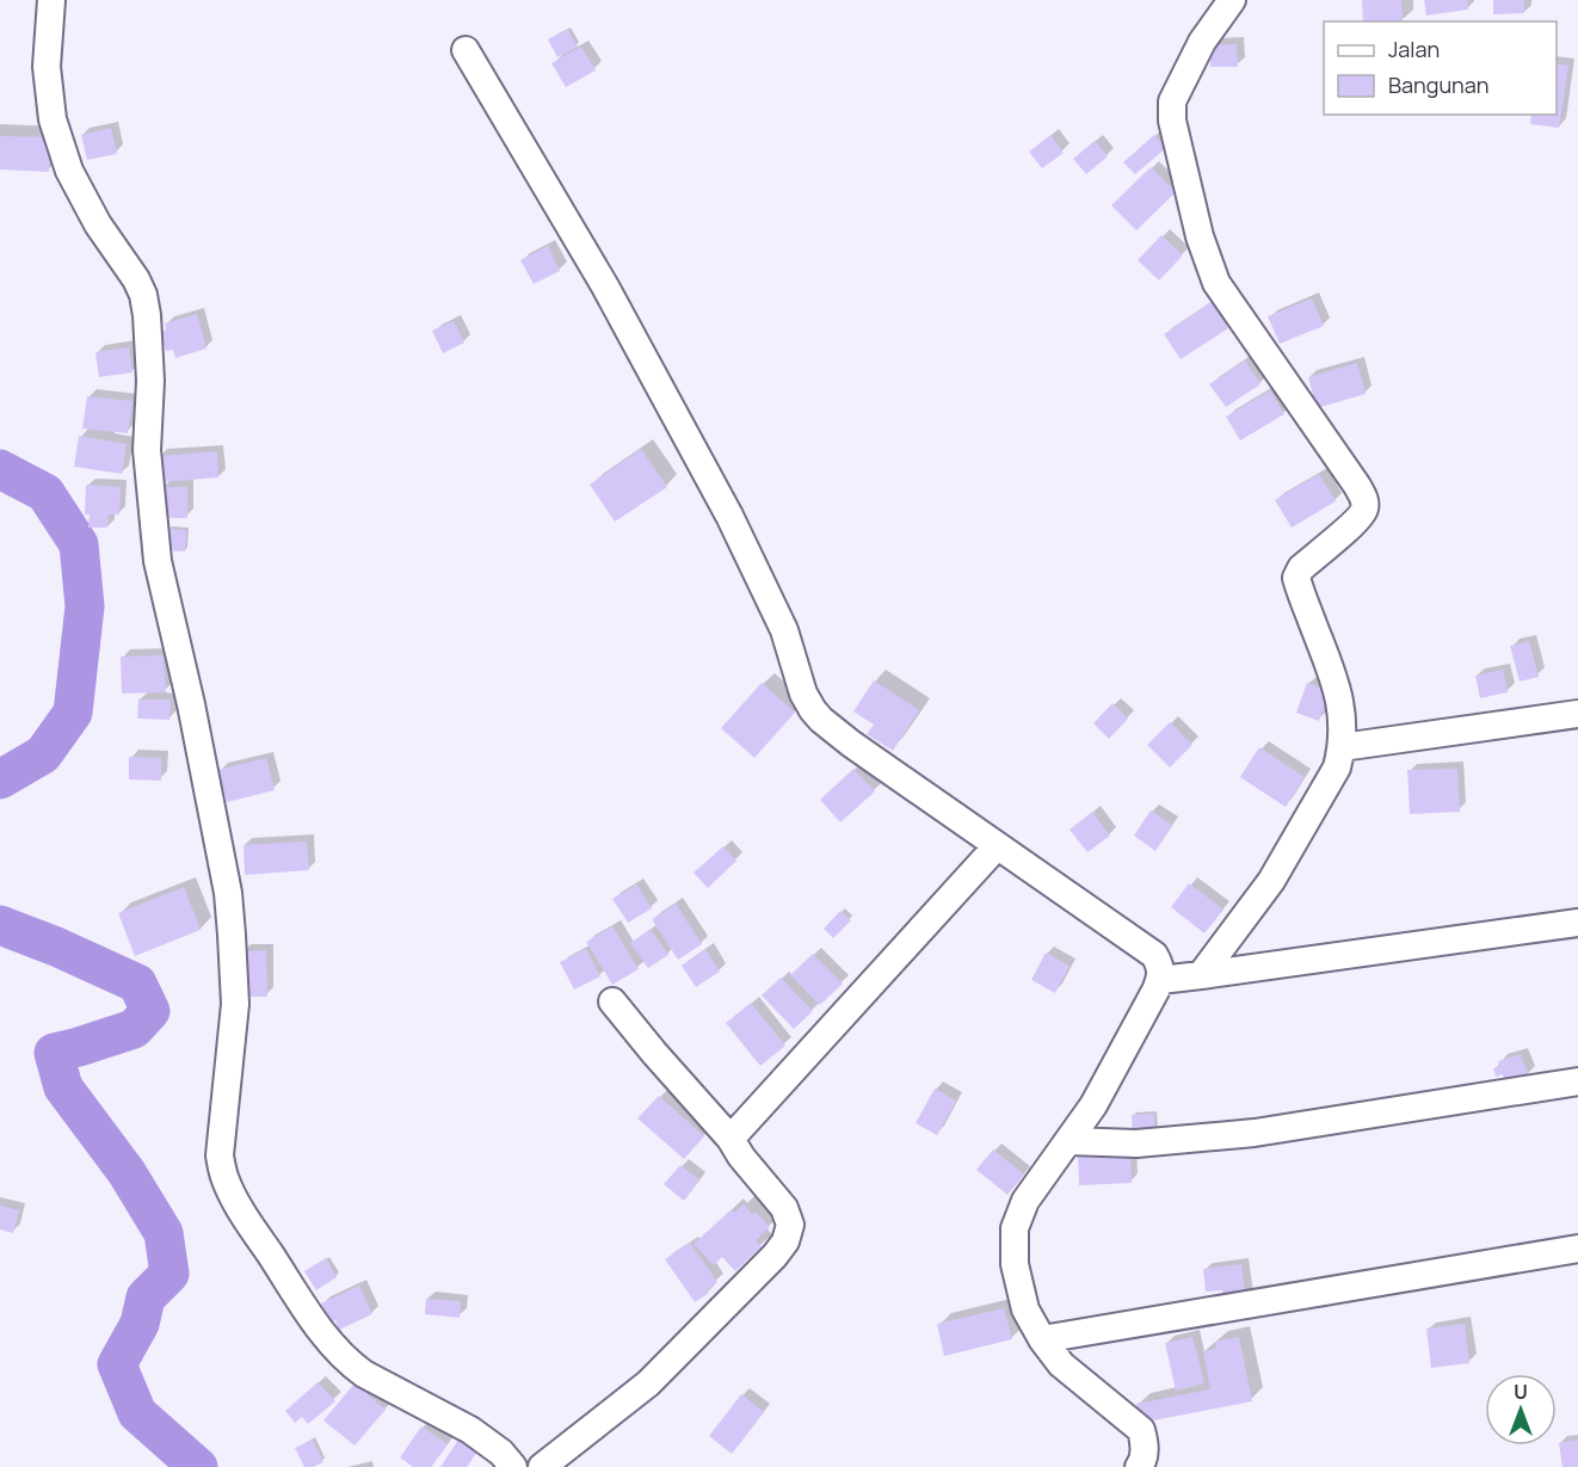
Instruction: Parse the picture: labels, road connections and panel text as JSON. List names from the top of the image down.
{
  "legend": ["Jalan", "Bangunan"],
  "north": "top"
}
